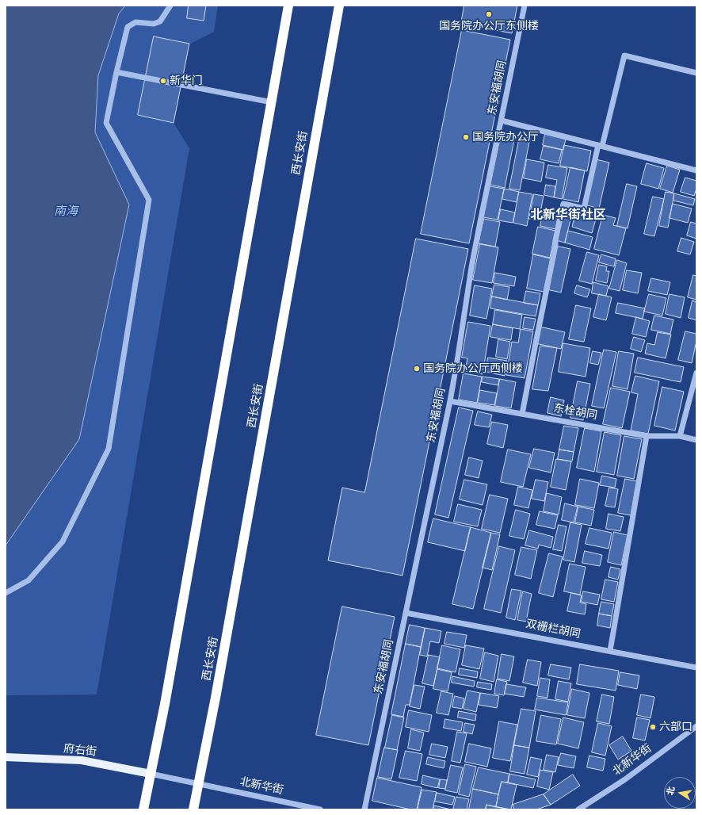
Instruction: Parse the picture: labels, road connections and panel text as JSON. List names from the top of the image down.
{
  "streets": {
    "highway": ["西长安街"],
    "main road": ["府右街"],
    "street": [
      "东安福胡同",
      "东栓胡同",
      "双栅栏胡同",
      "北新华街"
    ]
  },
  "crossings": [
    ["东安福胡同", "东栓胡同"],
    ["东安福胡同", "双栅栏胡同"],
    ["西长安街", "北新华街"],
    ["府右街", "北新华街"]
  ],
  "districts": ["北新华街社区"],
  "water": ["南海"],
  "places": [
    "国务院办公厅东侧楼",
    "新华门",
    "国务院办公厅",
    "国务院办公厅西侧楼",
    "六部口"
  ],
  "north": "left"
}
